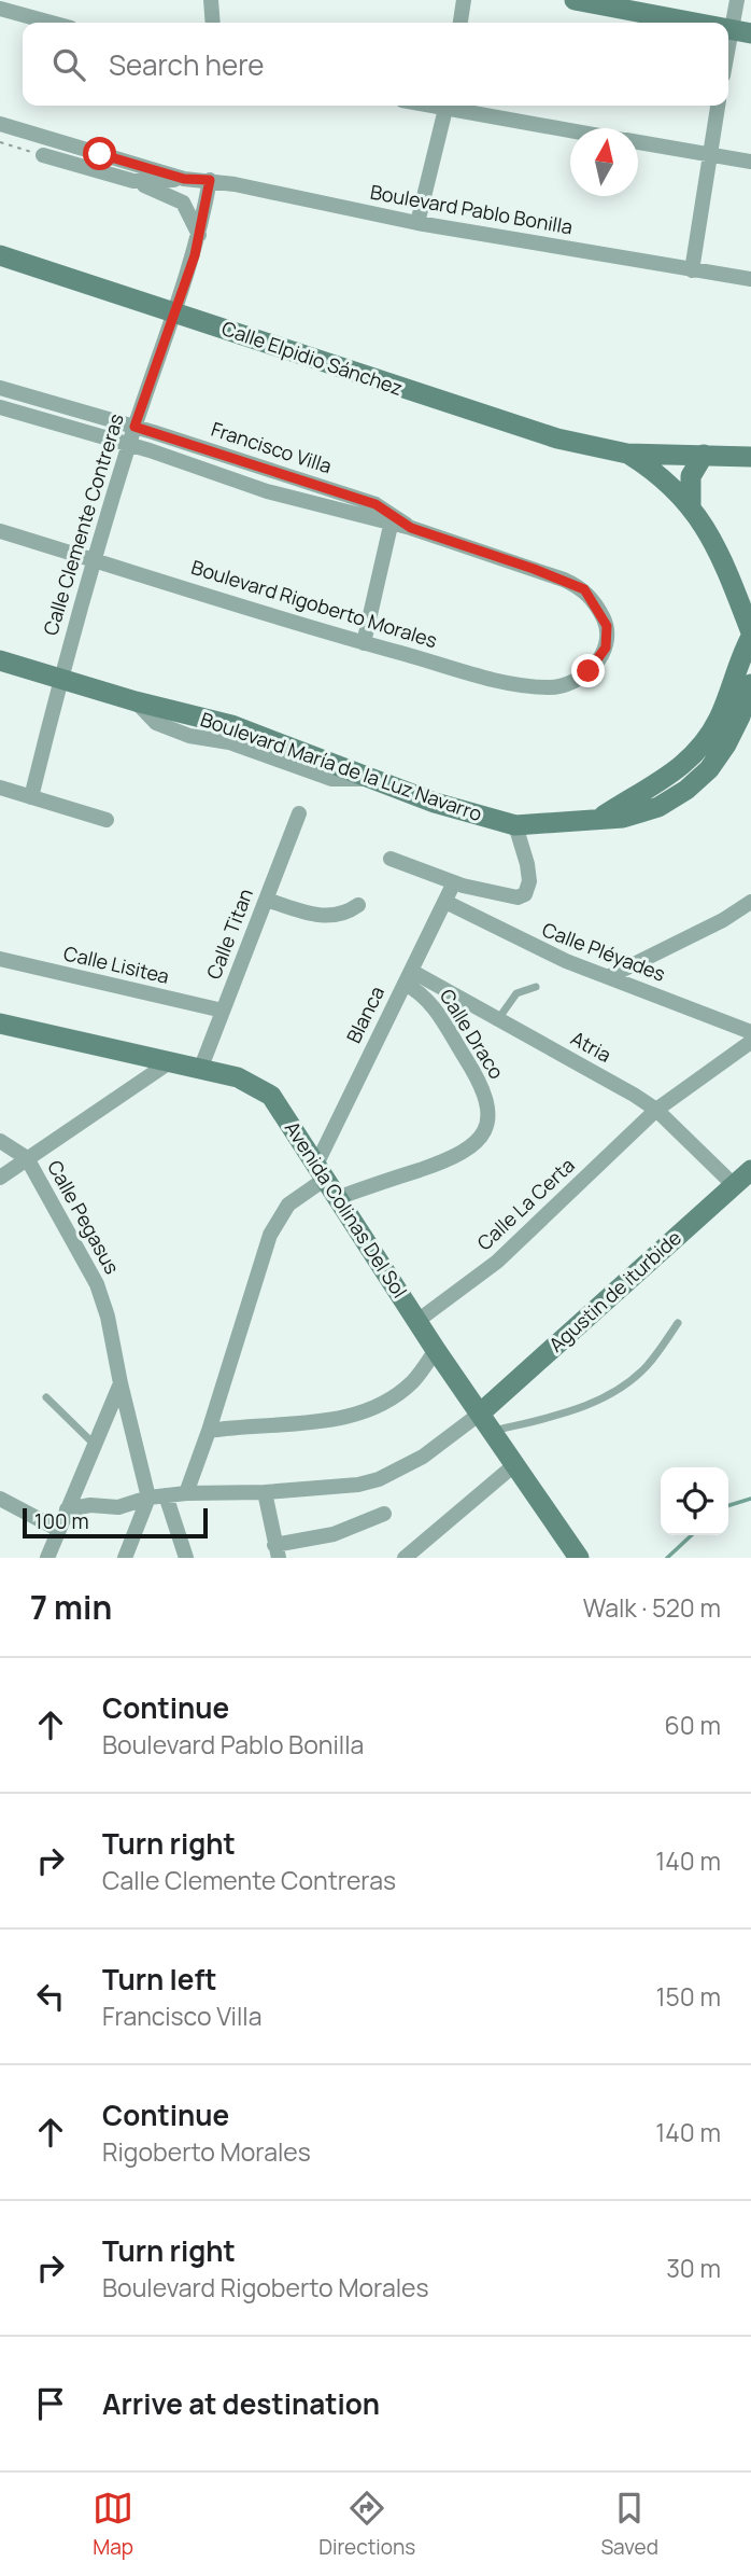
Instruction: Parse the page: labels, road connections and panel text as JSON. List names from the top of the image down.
{
  "streets": {
    "street": [
      "Boulevard Pablo Bonilla",
      "Calle Elpidio Sánchez",
      "Francisco Villa",
      "Calle Clemente Contreras",
      "Boulevard Rigoberto Morales",
      "Boulevard María de la Luz Navarro",
      "Calle Titan",
      "Calle Pléyades",
      "Calle Lisitea",
      "Blanca",
      "Calle Draco",
      "Atria",
      "Calle La Certa",
      "Avenida Colinas Del Sol",
      "Calle Pegasus",
      "Agustin de iturbide"
    ]
  },
  "crossings": [
    ["Boulevard Pablo Bonilla", "Calle Clemente Contreras"],
    ["Calle Elpidio Sánchez", "Calle Clemente Contreras"],
    ["Francisco Villa", "Calle Clemente Contreras"],
    ["Francisco Villa", "Boulevard Rigoberto Morales"],
    ["Calle Clemente Contreras", "Boulevard Rigoberto Morales"],
    ["Calle Clemente Contreras", "Boulevard María de la Luz Navarro"],
    ["Calle Titan", "Calle Lisitea"],
    ["Calle Titan", "Avenida Colinas Del Sol"],
    ["Calle Pléyades", "Blanca"],
    ["Blanca", "Calle Draco"],
    ["Blanca", "Atria"],
    ["Blanca", "Avenida Colinas Del Sol"],
    ["Calle Draco", "Atria"],
    ["Calle Draco", "Avenida Colinas Del Sol"],
    ["Atria", "Calle La Certa"],
    ["Atria", "Agustin de iturbide"],
    ["Calle La Certa", "Avenida Colinas Del Sol"],
    ["Avenida Colinas Del Sol", "Agustin de iturbide"]
  ],
  "scale_bar": "100 m",
  "north": "top",
  "page": {
    "search": "Search here",
    "scale": "100 m",
    "heading": ["7 min", "Walk · 520 m"],
    "list": [
      ["Continue", "Boulevard Pablo Bonilla", "60 m"],
      ["Turn right", "Calle Clemente Contreras", "140 m"],
      ["Turn left", "Francisco Villa", "150 m"],
      ["Continue", "Rigoberto Morales", "140 m"],
      ["Turn right", "Boulevard Rigoberto Morales", "30 m"],
      "Arrive at destination"
    ],
    "nav": ["Map", "Directions", "Saved"]
  }
}
